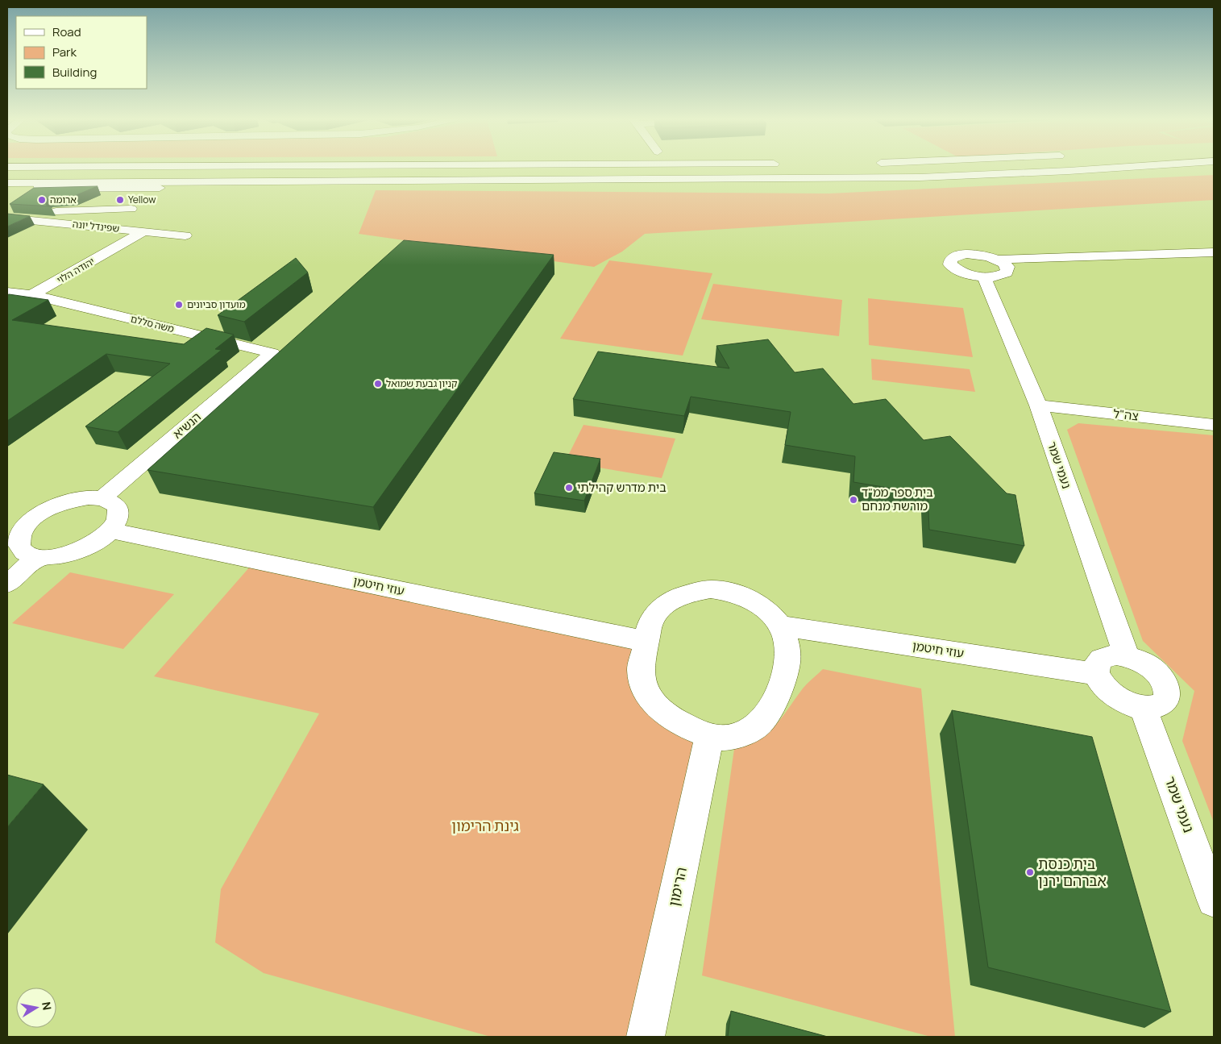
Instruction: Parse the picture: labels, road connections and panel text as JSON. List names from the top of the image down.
{
  "streets": {
    "main road": [
      "שפינדל יונה",
      "יהודה הלוי",
      "משה סללם",
      "צה\"ל",
      "הנשיא",
      "נעמי שמר",
      "עוזי חיטמן",
      "הרימון"
    ]
  },
  "crossings": [
    ["שפינדל יונה", "יהודה הלוי"],
    ["יהודה הלוי", "משה סללם"],
    ["משה סללם", "הנשיא"],
    ["צה\"ל", "נעמי שמר"],
    ["נעמי שמר", "עוזי חיטמן"]
  ],
  "parks": ["גינת הרימון"],
  "places": [
    "ארומה",
    "Yellow",
    "מועדון סביונים",
    "קניון גבעת שמואל",
    "בית מדרש קהילתי",
    "בית ספר ממ\"ד מורשת מנחם",
    "בית כנסת אברהם ירנן"
  ],
  "legend": ["Road", "Park", "Building"],
  "north": "right"
}
